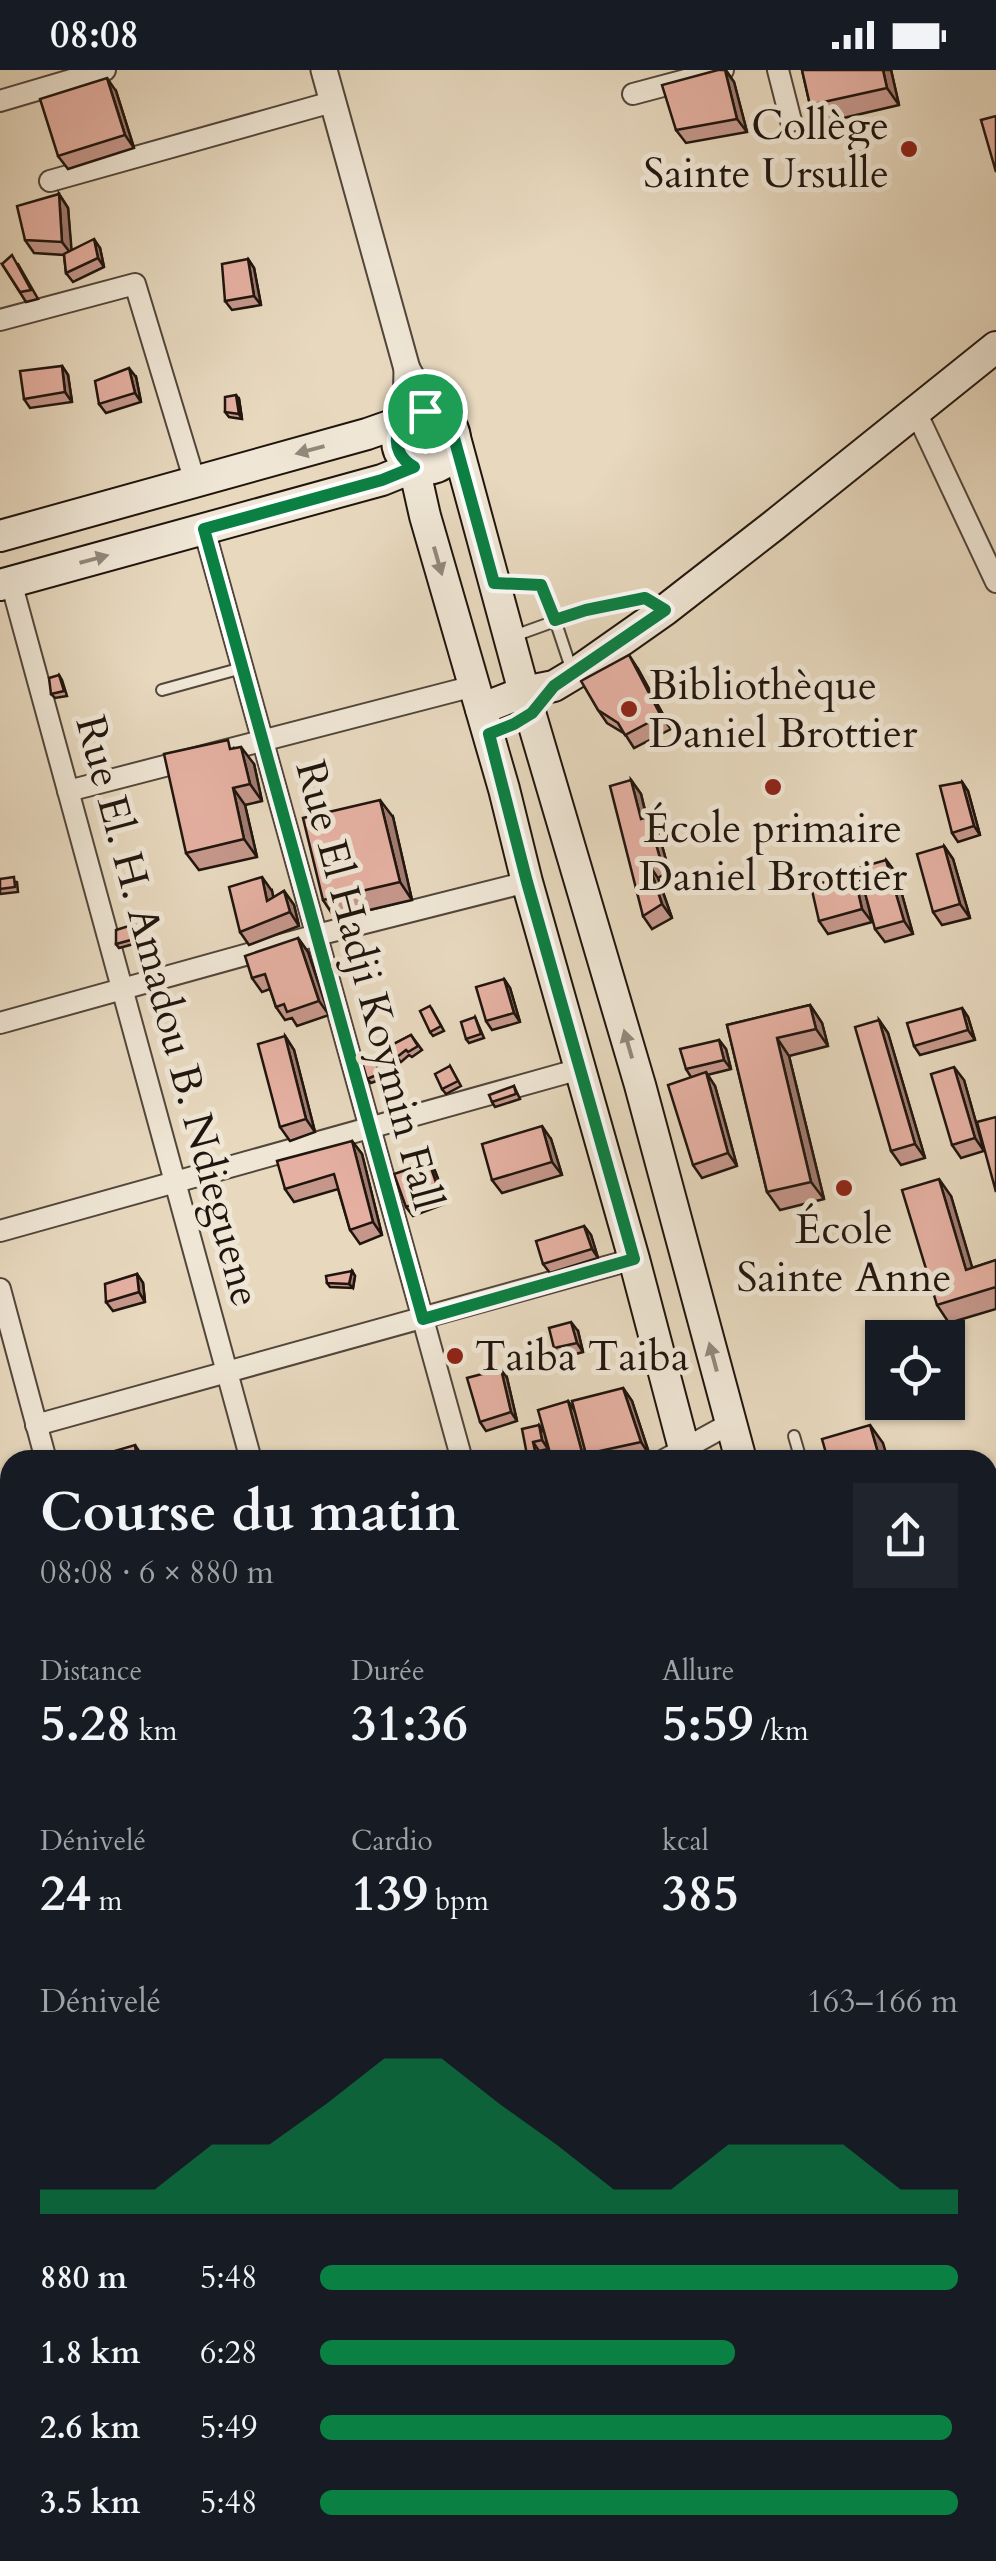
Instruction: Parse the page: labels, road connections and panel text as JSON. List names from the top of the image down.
{
  "streets": {
    "street": ["Rue El Hadji Koymin Fall", "Rue El. H. Amadou B. Ndieguene"]
  },
  "places": [
    "Collège Sainte Ursulle",
    "Bibliothèque Daniel Brottier",
    "École primaire Daniel Brottier",
    "École Sainte Anne",
    "Taiba Taiba"
  ],
  "page": {
    "status": "08:08",
    "heading": ["Course du matin", "08:08 · 6 × 880 m"],
    "stats": [
      ["Distance", "5.28 km"],
      ["Durée", "31:36"],
      ["Allure", "5:59 /km"],
      ["Dénivelé", "24 m"],
      ["Cardio", "139 bpm"],
      ["kcal", "385"]
    ],
    "chart": ["Dénivelé", "163–166 m"],
    "list": [
      {
        "name": "880 m",
        "note": "5:48"
      },
      {
        "name": "1.8 km",
        "note": "6:28"
      },
      {
        "name": "2.6 km",
        "note": "5:49"
      },
      {
        "name": "3.5 km",
        "note": "5:48"
      }
    ]
  }
}
